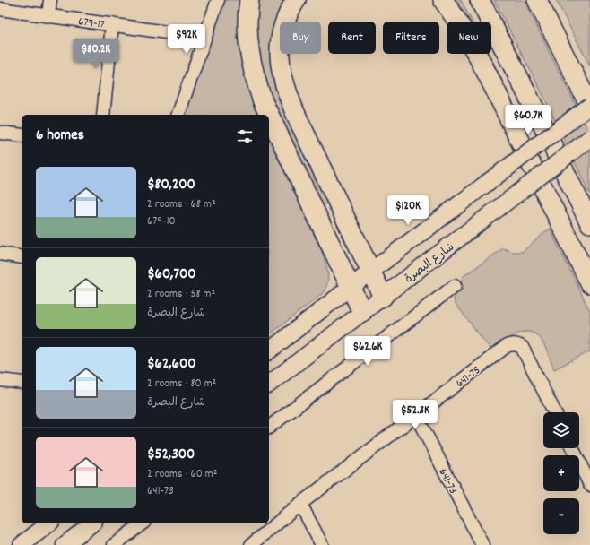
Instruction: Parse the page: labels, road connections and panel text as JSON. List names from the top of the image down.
{
  "streets": {
    "main road": ["شارع البصرة"],
    "street": ["679-17", "641-75", "641-73"]
  },
  "crossings": [
    ["641-75", "641-73"]
  ],
  "page": {
    "chip": [
      "Buy",
      "Rent",
      "Filters",
      "New"
    ],
    "price": [
      "$92K",
      "$80.2K",
      "$60.7K",
      "$120K",
      "$62.6K",
      "$52.3K"
    ],
    "heading": "6 homes",
    "list": [
      {
        "name": "$80,200",
        "note": "2 rooms · 68 m² · 679-10"
      },
      {
        "name": "$60,700",
        "note": "2 rooms · 58 m² · شارع البصرة"
      },
      {
        "name": "$62,600",
        "note": "2 rooms · 80 m² · شارع البصرة"
      },
      {
        "name": "$52,300",
        "note": "2 rooms · 60 m² · 641-73"
      }
    ],
    "map_buttons": ["+", "−"]
  }
}
